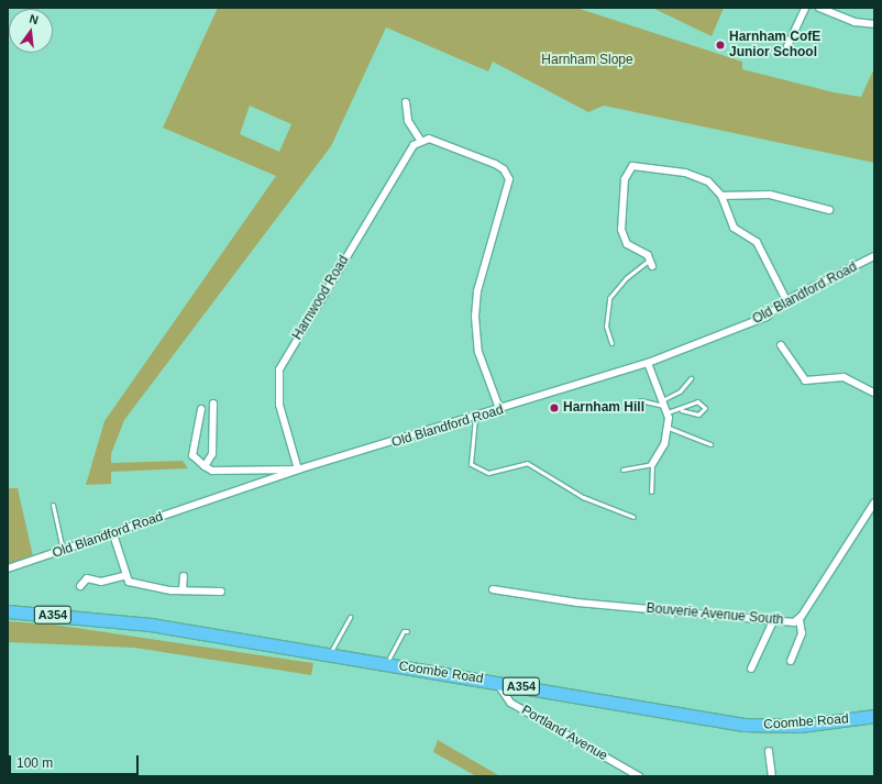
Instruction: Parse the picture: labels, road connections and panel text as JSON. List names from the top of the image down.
{
  "streets": {
    "highway": ["A354", "Coombe Road"],
    "street": [
      "Old Blandford Road",
      "Harnwood Road",
      "Bouverie Avenue South",
      "Portland Avenue"
    ]
  },
  "crossings": [
    ["Old Blandford Road", "Harnwood Road"],
    ["Coombe Road", "Portland Avenue"]
  ],
  "parks": ["Harnham Slope"],
  "places": ["Harnham CofE Junior School", "Harnham Hill"],
  "scale_bar": "100 m",
  "north": "top"
}
